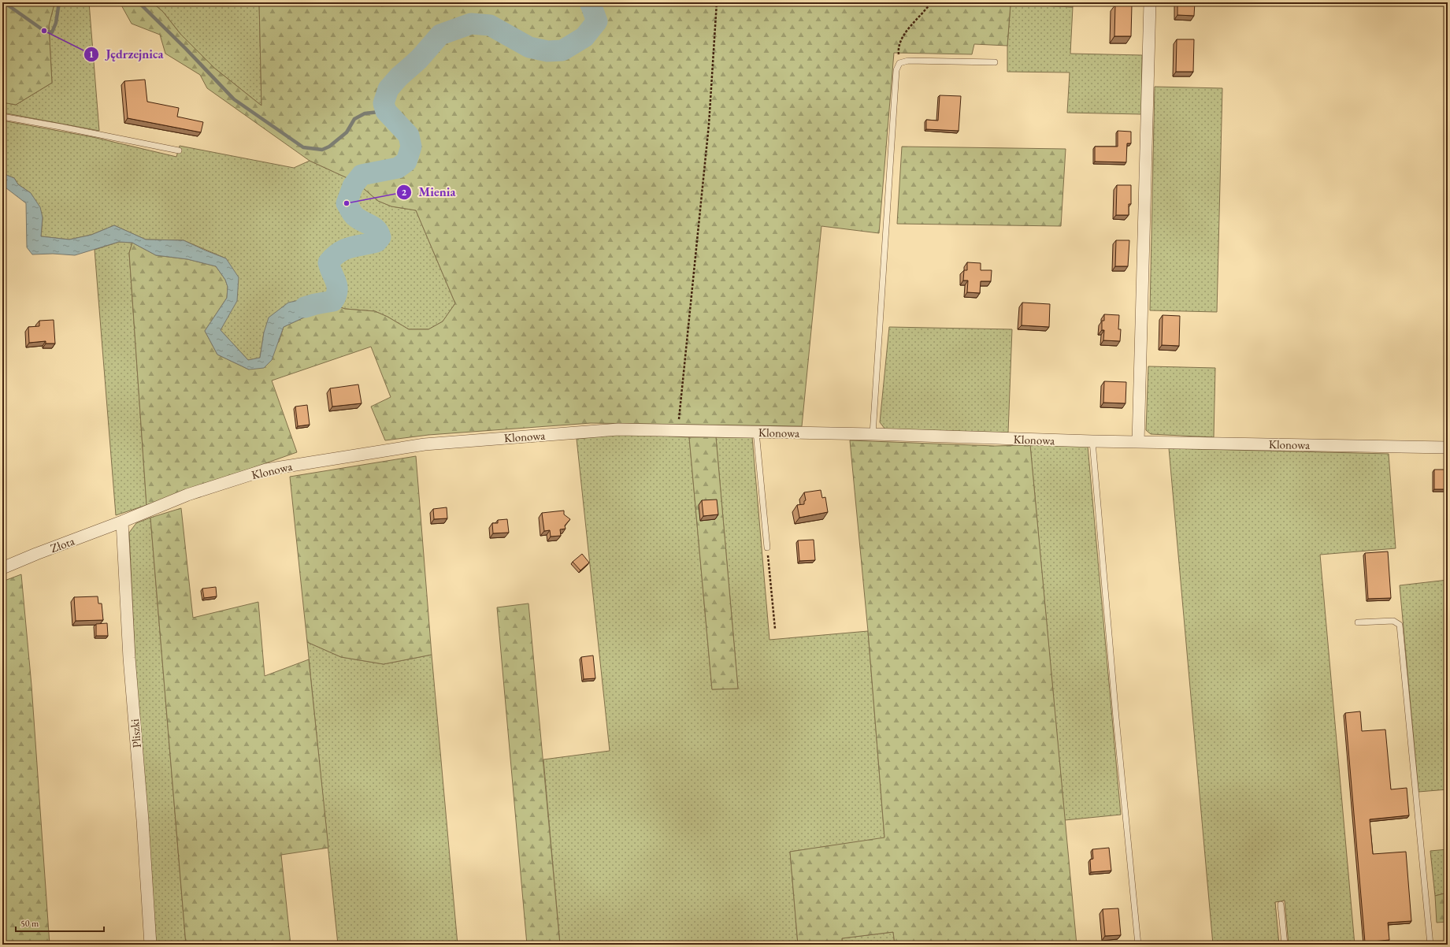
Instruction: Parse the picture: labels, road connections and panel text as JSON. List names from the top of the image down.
{
  "streets": {
    "street": ["Klonowa", "Złota", "Pliszki"]
  },
  "crossings": [
    ["Klonowa", "Złota"],
    ["Klonowa", "Pliszki"],
    ["Złota", "Pliszki"]
  ],
  "places": ["Jędrzejnica", "Mienia"],
  "scale_bar": "50 m"
}
